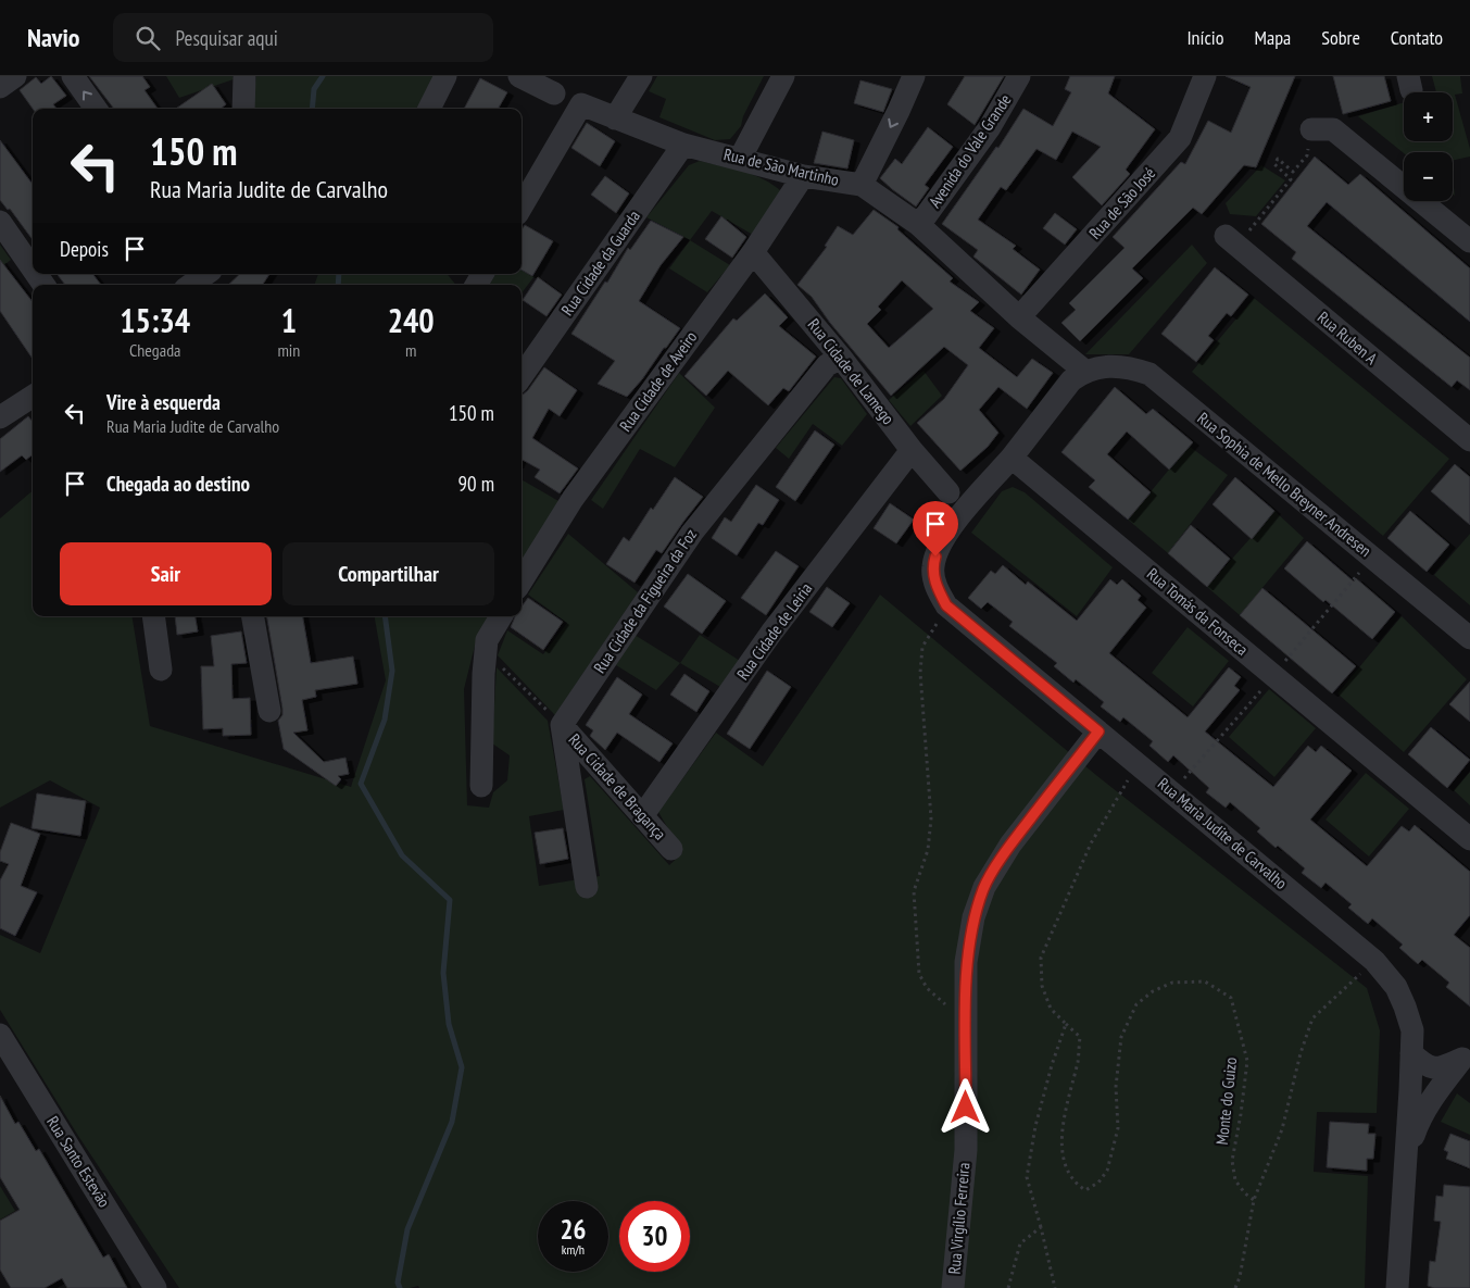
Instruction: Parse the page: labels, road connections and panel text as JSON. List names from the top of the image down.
{
  "streets": {
    "street": [
      "Avenida do Vale Grande",
      "Rua de São Martinho",
      "Rua de São José",
      "Rua Cidade da Guarda",
      "Rua Ruben A",
      "Rua Cidade de Lamego",
      "Rua Cidade de Aveiro",
      "Rua Sophia de Mello Breyner Andresen",
      "Rua Cidade da Figueira da Foz",
      "Rua Tomás da Fonseca",
      "Rua Cidade de Leiria",
      "Rua Cidade de Bragança",
      "Rua Maria Judite de Carvalho",
      "Rua Santo Estevão",
      "Rua Virgílio Ferreira"
    ],
    "path": ["Monte do Guizo"]
  },
  "crossings": [
    ["Avenida do Vale Grande", "Rua de São Martinho"],
    ["Rua de São Martinho", "Rua de São José"],
    ["Rua de São Martinho", "Rua Cidade da Guarda"],
    ["Rua de São Martinho", "Rua Cidade de Aveiro"],
    ["Rua de São Martinho", "Rua Sophia de Mello Breyner Andresen"],
    ["Rua Cidade de Lamego", "Rua Cidade de Aveiro"],
    ["Rua Cidade de Lamego", "Rua Cidade da Figueira da Foz"],
    ["Rua Cidade de Lamego", "Rua Cidade de Leiria"],
    ["Rua Cidade da Figueira da Foz", "Rua Cidade de Bragança"],
    ["Rua Tomás da Fonseca", "Rua Maria Judite de Carvalho"],
    ["Rua Cidade de Leiria", "Rua Cidade de Bragança"],
    ["Rua Maria Judite de Carvalho", "Monte do Guizo"],
    ["Rua Maria Judite de Carvalho", "Rua Virgílio Ferreira"]
  ],
  "page": {
    "header": "Navio",
    "search": "Pesquisar aqui",
    "nav": [
      "Início",
      "Mapa",
      "Sobre",
      "Contato"
    ],
    "map_buttons": ["+", "−"],
    "turn": ["150 m", "Rua Maria Judite de Carvalho"],
    "then": "Depois",
    "eta": [
      "15:34",
      "Chegada",
      "1",
      "min",
      "240",
      "m"
    ],
    "list": [
      {
        "name": "Vire à esquerda",
        "note": "Rua Maria Judite de Carvalho",
        "value": "150 m"
      },
      {
        "name": "Chegada ao destino",
        "value": "90 m"
      }
    ],
    "buttons": ["Sair", "Compartilhar"],
    "speed": "26 km/h",
    "limit": "30"
  }
}
